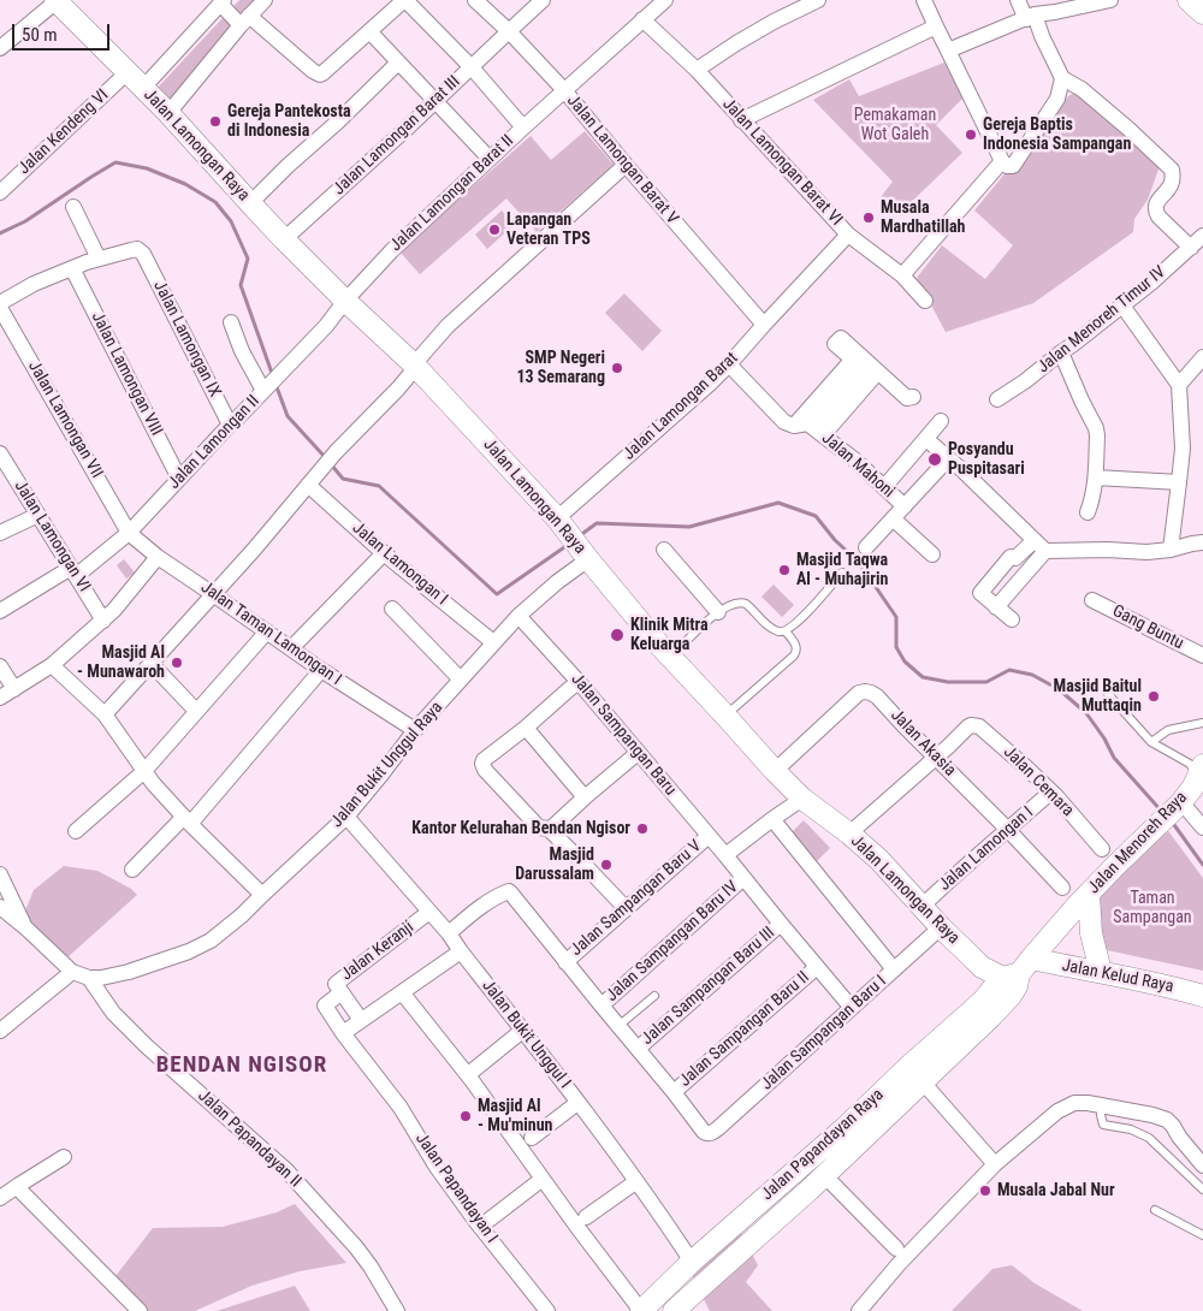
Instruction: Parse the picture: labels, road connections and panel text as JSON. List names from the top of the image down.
{
  "streets": {
    "main road": [
      "Jalan Lamongan Raya",
      "Jalan Menoreh Raya",
      "Jalan Kelud Raya",
      "Jalan Papandayan Raya"
    ],
    "street": [
      "Jalan Kendeng VI",
      "Jalan Lamongan Barat III",
      "Jalan Lamongan Barat V",
      "Jalan Lamongan Barat VI",
      "Jalan Lamongan Barat II",
      "Jalan Menoreh Timur IV",
      "Jalan Lamongan IX",
      "Jalan Lamongan VIII",
      "Jalan Lamongan Barat",
      "Jalan Lamongan VII",
      "Jalan Lamongan II",
      "Jalan Mahoni",
      "Jalan Lamongan VI",
      "Jalan Lamongan I",
      "Gang Buntu",
      "Jalan Taman Lamongan I",
      "Jalan Sampangan Baru",
      "Jalan Akasia",
      "Jalan Bukit Unggul Raya",
      "Jalan Cemara",
      "Jalan Sampangan Baru V",
      "Jalan Sampangan Baru IV",
      "Jalan Keranji",
      "Jalan Sampangan Baru III",
      "Jalan Sampangan Baru II",
      "Jalan Sampangan Baru I",
      "Jalan Bukit Unggul I",
      "Jalan Papandayan II",
      "Jalan Papandayan I"
    ]
  },
  "crossings": [
    ["Jalan Kendeng VI", "Jalan Lamongan Raya"],
    ["Jalan Lamongan Barat III", "Jalan Lamongan Raya"],
    ["Jalan Lamongan Barat III", "Jalan Lamongan Barat V"],
    ["Jalan Lamongan Raya", "Jalan Lamongan Barat II"],
    ["Jalan Lamongan Raya", "Jalan Lamongan Barat"],
    ["Jalan Lamongan Raya", "Jalan Lamongan II"],
    ["Jalan Lamongan Raya", "Jalan Lamongan I"],
    ["Jalan Lamongan Raya", "Jalan Akasia"],
    ["Jalan Lamongan Raya", "Jalan Bukit Unggul Raya"],
    ["Jalan Lamongan Raya", "Jalan Menoreh Raya"],
    ["Jalan Lamongan Raya", "Jalan Kelud Raya"],
    ["Jalan Lamongan Raya", "Jalan Sampangan Baru I"],
    ["Jalan Lamongan Raya", "Jalan Papandayan Raya"],
    ["Jalan Lamongan Barat V", "Jalan Lamongan Barat II"],
    ["Jalan Lamongan Barat V", "Jalan Lamongan Barat"],
    ["Jalan Lamongan Barat VI", "Jalan Lamongan Barat II"],
    ["Jalan Lamongan Barat VI", "Jalan Lamongan Barat"],
    ["Jalan Lamongan Barat II", "Jalan Lamongan II"],
    ["Jalan Lamongan IX", "Jalan Lamongan II"],
    ["Jalan Lamongan VIII", "Jalan Lamongan II"],
    ["Jalan Lamongan VII", "Jalan Lamongan II"],
    ["Jalan Lamongan VII", "Jalan Taman Lamongan I"],
    ["Jalan Lamongan II", "Jalan Lamongan VI"],
    ["Jalan Lamongan II", "Jalan Taman Lamongan I"],
    ["Jalan Lamongan I", "Jalan Akasia"],
    ["Jalan Lamongan I", "Jalan Bukit Unggul Raya"],
    ["Jalan Lamongan I", "Jalan Cemara"],
    ["Jalan Taman Lamongan I", "Jalan Bukit Unggul Raya"],
    ["Jalan Sampangan Baru", "Jalan Bukit Unggul Raya"],
    ["Jalan Sampangan Baru", "Jalan Sampangan Baru V"],
    ["Jalan Sampangan Baru", "Jalan Sampangan Baru IV"],
    ["Jalan Sampangan Baru", "Jalan Sampangan Baru III"],
    ["Jalan Sampangan Baru", "Jalan Sampangan Baru II"],
    ["Jalan Sampangan Baru", "Jalan Sampangan Baru I"],
    ["Jalan Akasia", "Jalan Cemara"],
    ["Jalan Bukit Unggul Raya", "Jalan Bukit Unggul I"],
    ["Jalan Bukit Unggul Raya", "Jalan Papandayan II"],
    ["Jalan Menoreh Raya", "Jalan Kelud Raya"],
    ["Jalan Menoreh Raya", "Jalan Papandayan Raya"],
    ["Jalan Keranji", "Jalan Bukit Unggul I"],
    ["Jalan Keranji", "Jalan Papandayan I"],
    ["Jalan Kelud Raya", "Jalan Papandayan Raya"],
    ["Jalan Sampangan Baru II", "Jalan Sampangan Baru I"],
    ["Jalan Bukit Unggul I", "Jalan Papandayan Raya"]
  ],
  "districts": ["BENDAN NGISOR"],
  "parks": ["Pemakaman Wot Galeh", "Taman Sampangan"],
  "places": [
    "Gereja Pantekosta di Indonesia",
    "Gereja Baptis Indonesia Sampangan",
    "Musala Mardhatillah",
    "Lapangan Veteran TPS",
    "SMP Negeri 13 Semarang",
    "Posyandu Puspitasari",
    "Masjid Taqwa Al - Muhajirin",
    "Klinik Mitra Keluarga",
    "Masjid Al - Munawaroh",
    "Masjid Baitul Muttaqin",
    "Kantor Kelurahan Bendan Ngisor",
    "Masjid Darussalam",
    "Masjid Al - Mu'minun",
    "Musala Jabal Nur"
  ],
  "scale_bar": "50 m"
}
